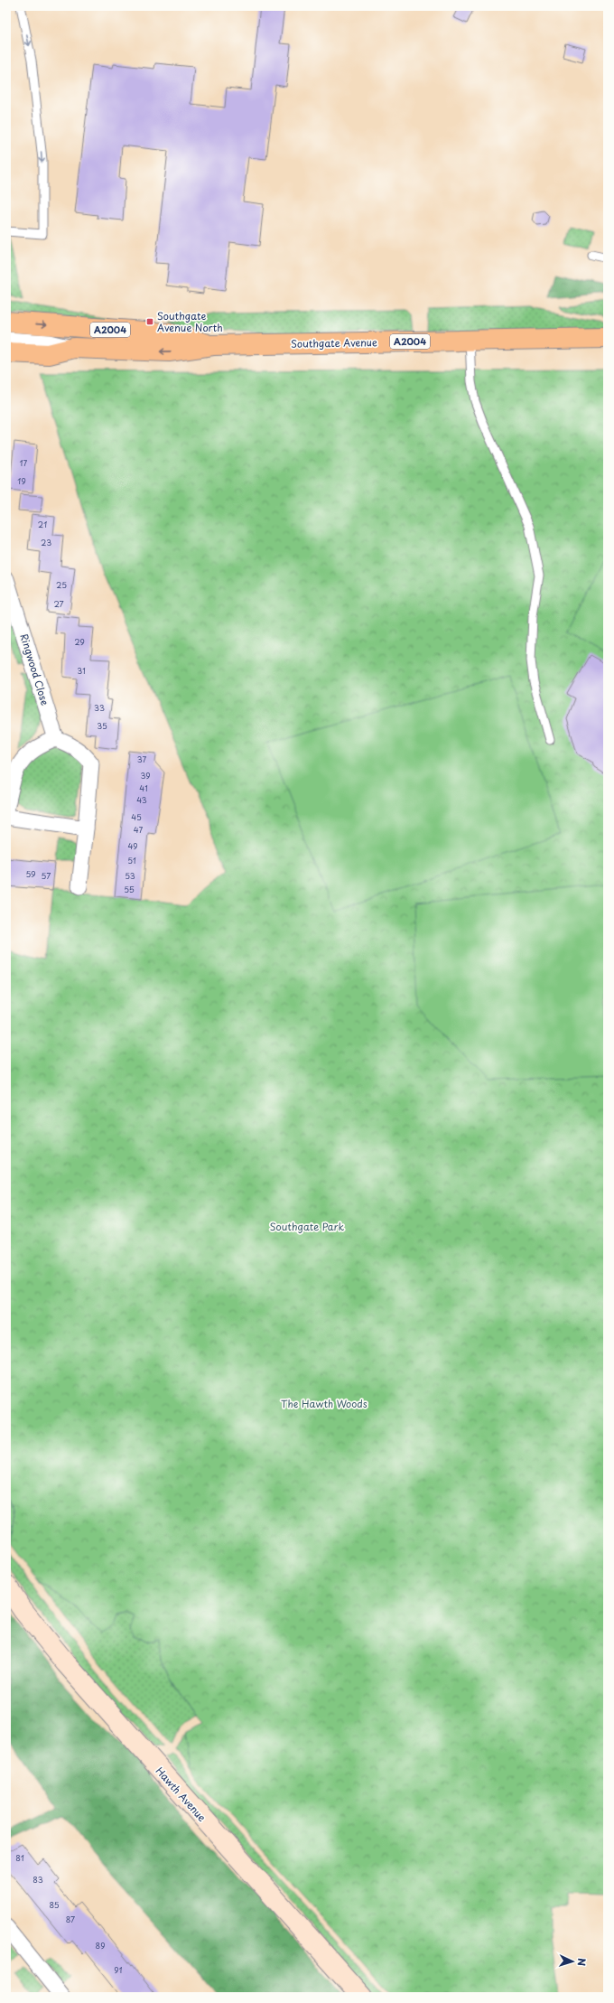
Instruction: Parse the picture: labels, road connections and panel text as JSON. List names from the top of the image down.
{
  "streets": {
    "main road": ["A2004", "Southgate Avenue"],
    "street": ["Ringwood Close", "Hawth Avenue"]
  },
  "parks": ["Southgate Park", "The Hawth Woods"],
  "places": {
    "transit": ["Southgate Avenue North"]
  },
  "house_numbers": [
    "17",
    "19",
    "21",
    "23",
    "25",
    "27",
    "29",
    "31",
    "33",
    "35",
    "37",
    "39",
    "41",
    "43",
    "45",
    "47",
    "49",
    "51",
    "59",
    "57",
    "53",
    "55",
    "81",
    "83",
    "85",
    "87",
    "89",
    "91"
  ],
  "north": "right"
}
